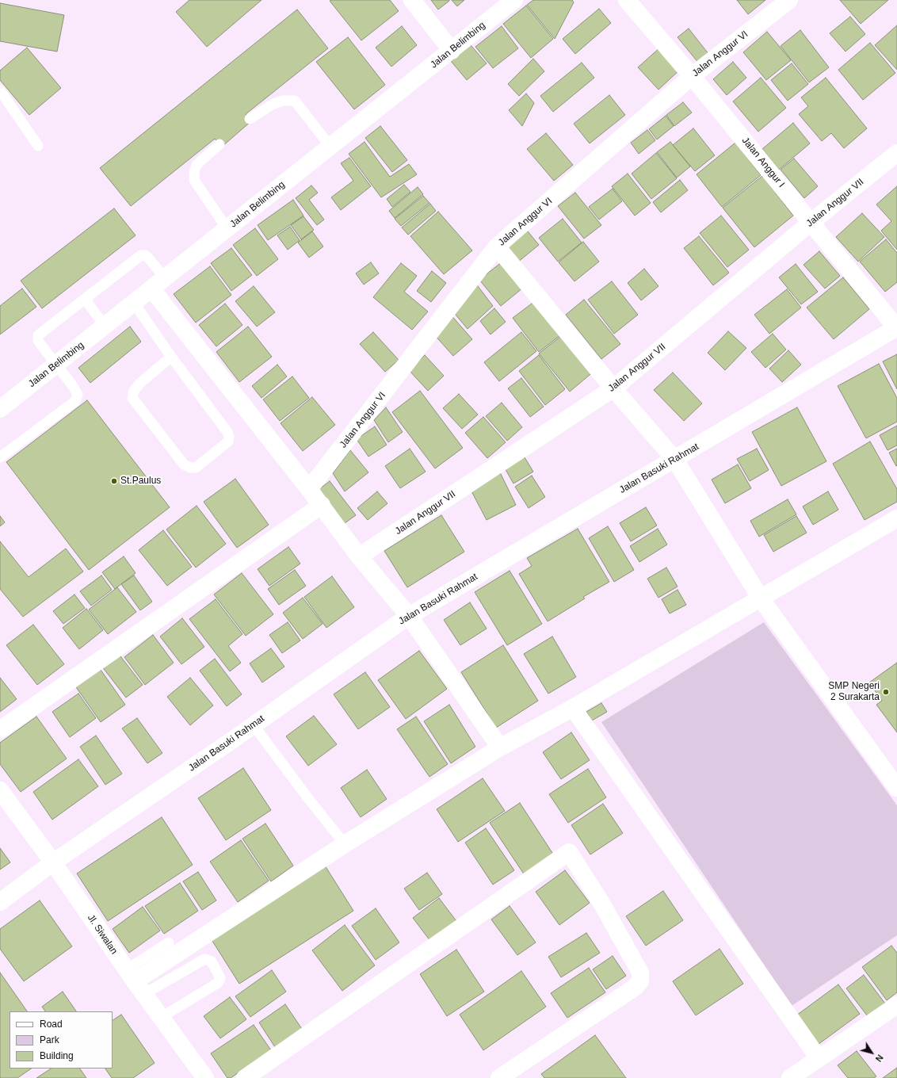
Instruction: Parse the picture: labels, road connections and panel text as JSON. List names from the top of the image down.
{
  "streets": {
    "street": [
      "Jalan Belimbing",
      "Jalan Anggur VI",
      "Jalan Anggur I",
      "Jalan Anggur VII",
      "Jalan Basuki Rahmat",
      "Jl. Siwalan"
    ]
  },
  "crossings": [
    ["Jalan Anggur VI", "Jalan Anggur I"],
    ["Jalan Anggur I", "Jalan Anggur VII"],
    ["Jalan Anggur I", "Jalan Basuki Rahmat"],
    ["Jalan Basuki Rahmat", "Jl. Siwalan"]
  ],
  "places": ["St.Paulus", "SMP Negeri 2 Surakarta"],
  "legend": ["Road", "Park", "Building"],
  "north": "bottom right"
}
